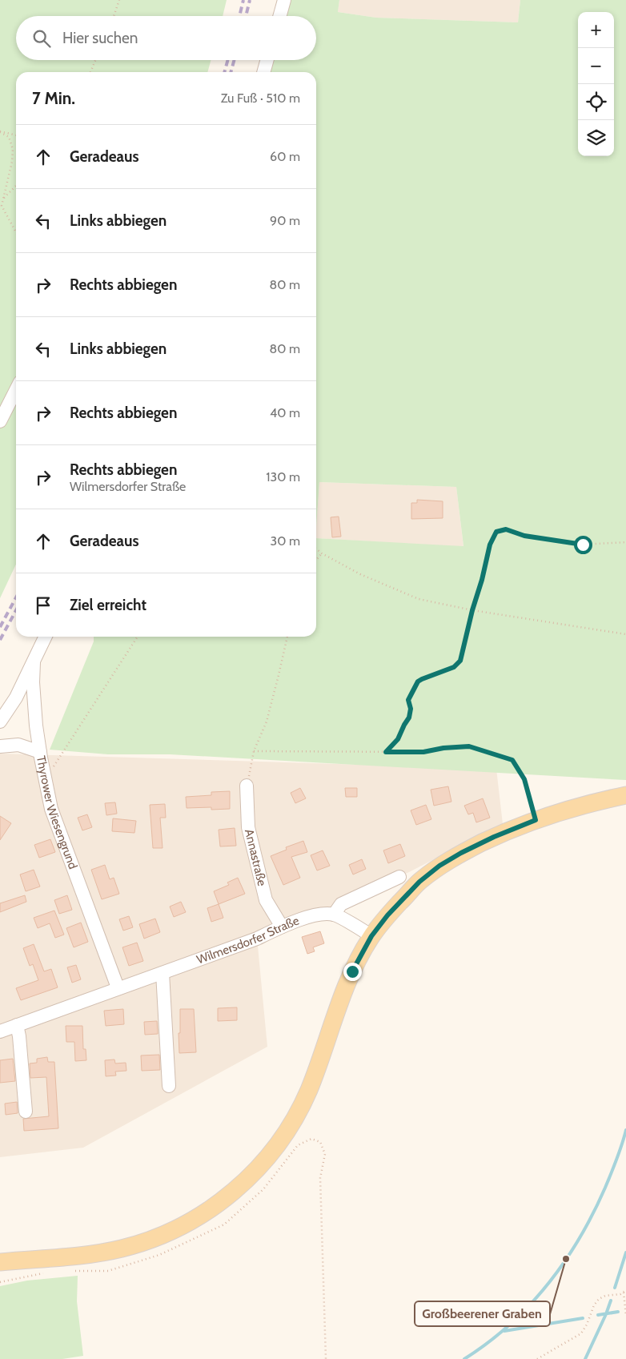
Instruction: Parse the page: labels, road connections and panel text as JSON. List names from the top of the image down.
{
  "streets": {
    "street": ["Thyrower Wiesengrund", "Annastraße", "Wilmersdorfer Straße"]
  },
  "crossings": [
    ["Thyrower Wiesengrund", "Wilmersdorfer Straße"],
    ["Annastraße", "Wilmersdorfer Straße"]
  ],
  "places": ["Großbeerener Graben"],
  "page": {
    "map_buttons": ["+", "−"],
    "search": "Hier suchen",
    "heading": ["7 Min.", "Zu Fuß · 510 m"],
    "list": [
      ["Geradeaus", "60 m"],
      ["Links abbiegen", "90 m"],
      ["Rechts abbiegen", "80 m"],
      ["Links abbiegen", "80 m"],
      ["Rechts abbiegen", "40 m"],
      ["Rechts abbiegen", "Wilmersdorfer Straße", "130 m"],
      ["Geradeaus", "30 m"],
      "Ziel erreicht"
    ]
  }
}
